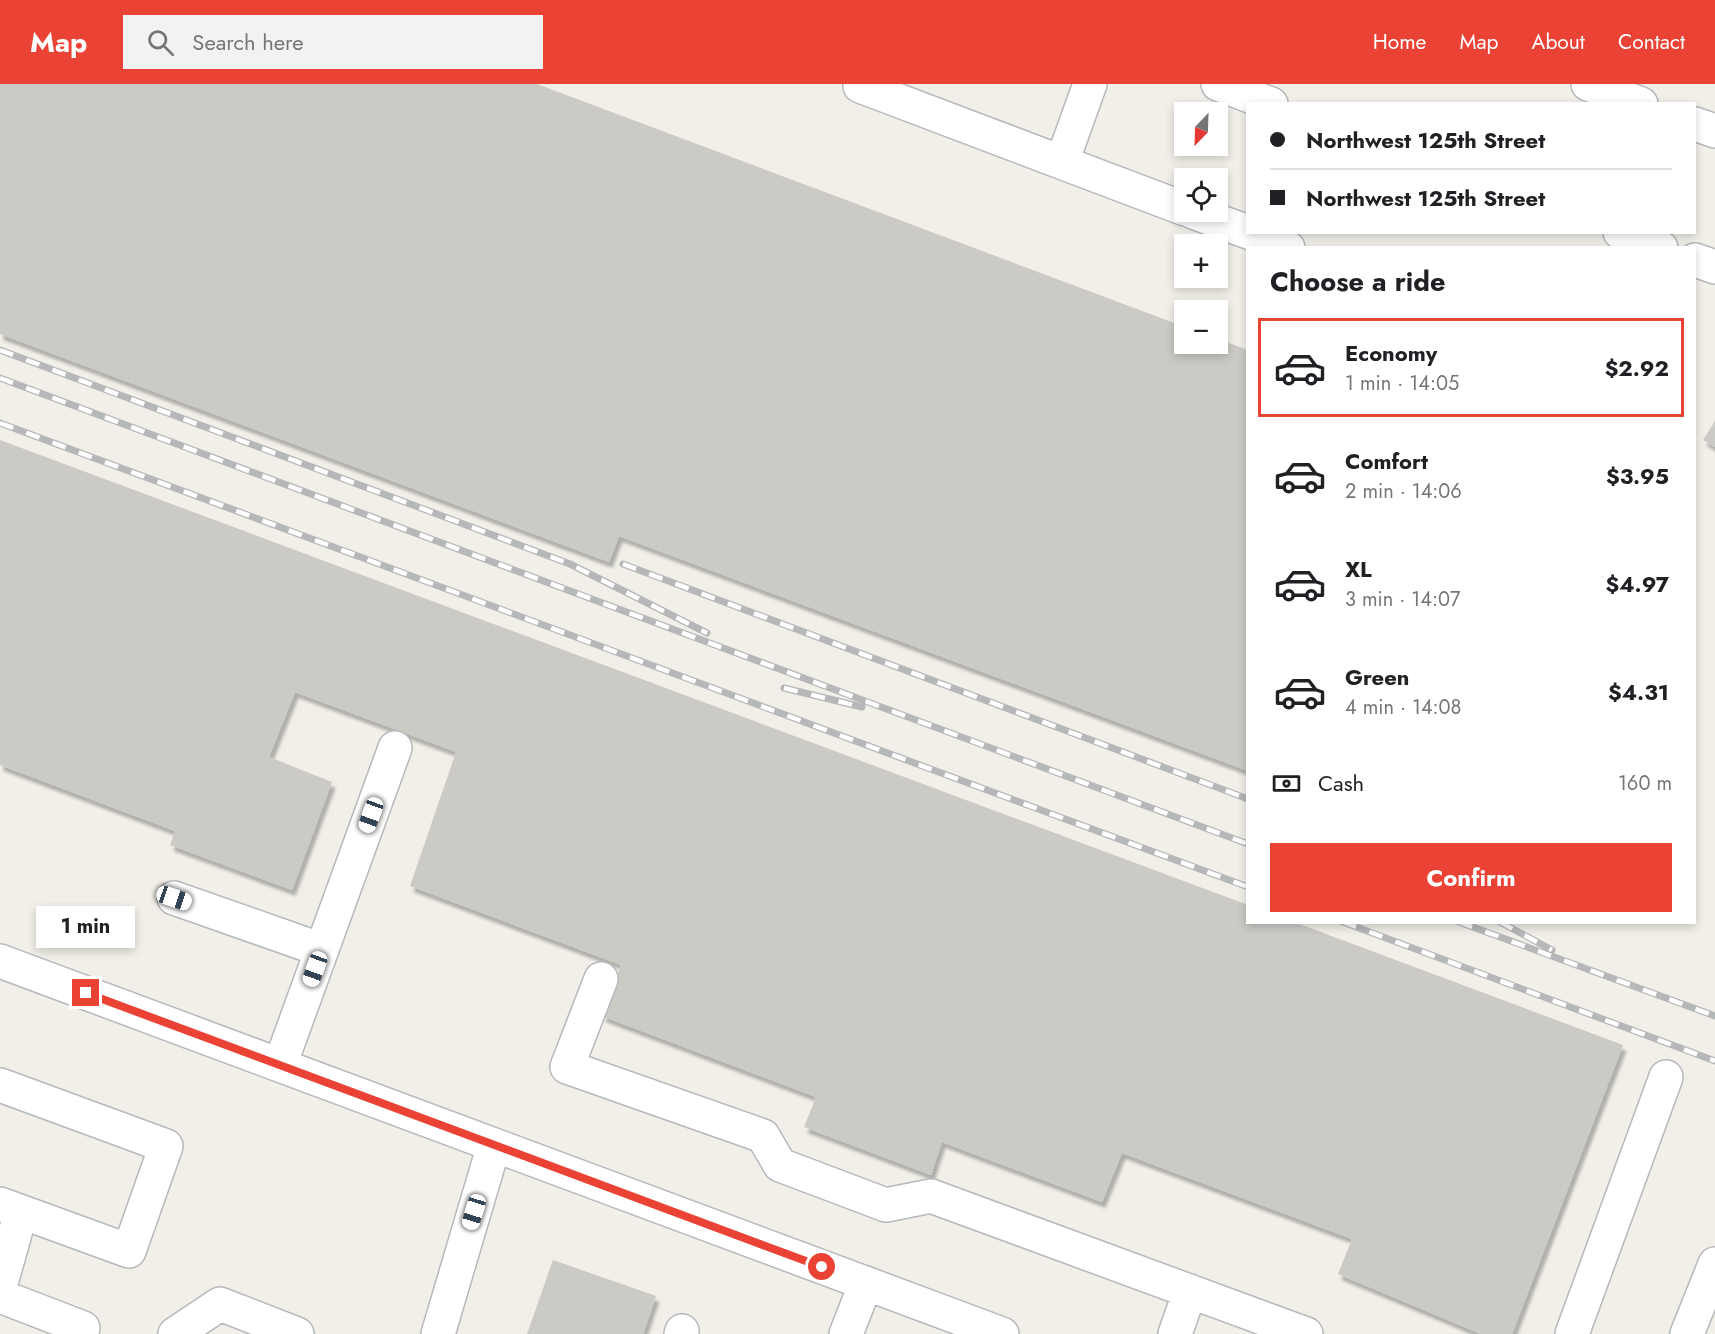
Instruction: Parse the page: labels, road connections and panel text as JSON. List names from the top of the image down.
{
  "north": "bottom left",
  "page": {
    "header": "Map",
    "search": "Search here",
    "nav": [
      "Home",
      "Map",
      "About",
      "Contact"
    ],
    "map_buttons": ["+", "−"],
    "banner": ["Northwest 125th Street", "Northwest 125th Street"],
    "heading": "Choose a ride",
    "list": [
      {
        "name": "Economy",
        "note": "1 min · 14:05",
        "value": "$2.92"
      },
      {
        "name": "Comfort",
        "note": "2 min · 14:06",
        "value": "$3.95"
      },
      {
        "name": "XL",
        "note": "3 min · 14:07",
        "value": "$4.97"
      },
      {
        "name": "Green",
        "note": "4 min · 14:08",
        "value": "$4.31"
      }
    ],
    "pay": ["Cash", "160 m"],
    "buttons": "Confirm",
    "bubble": "1 min"
  }
}
